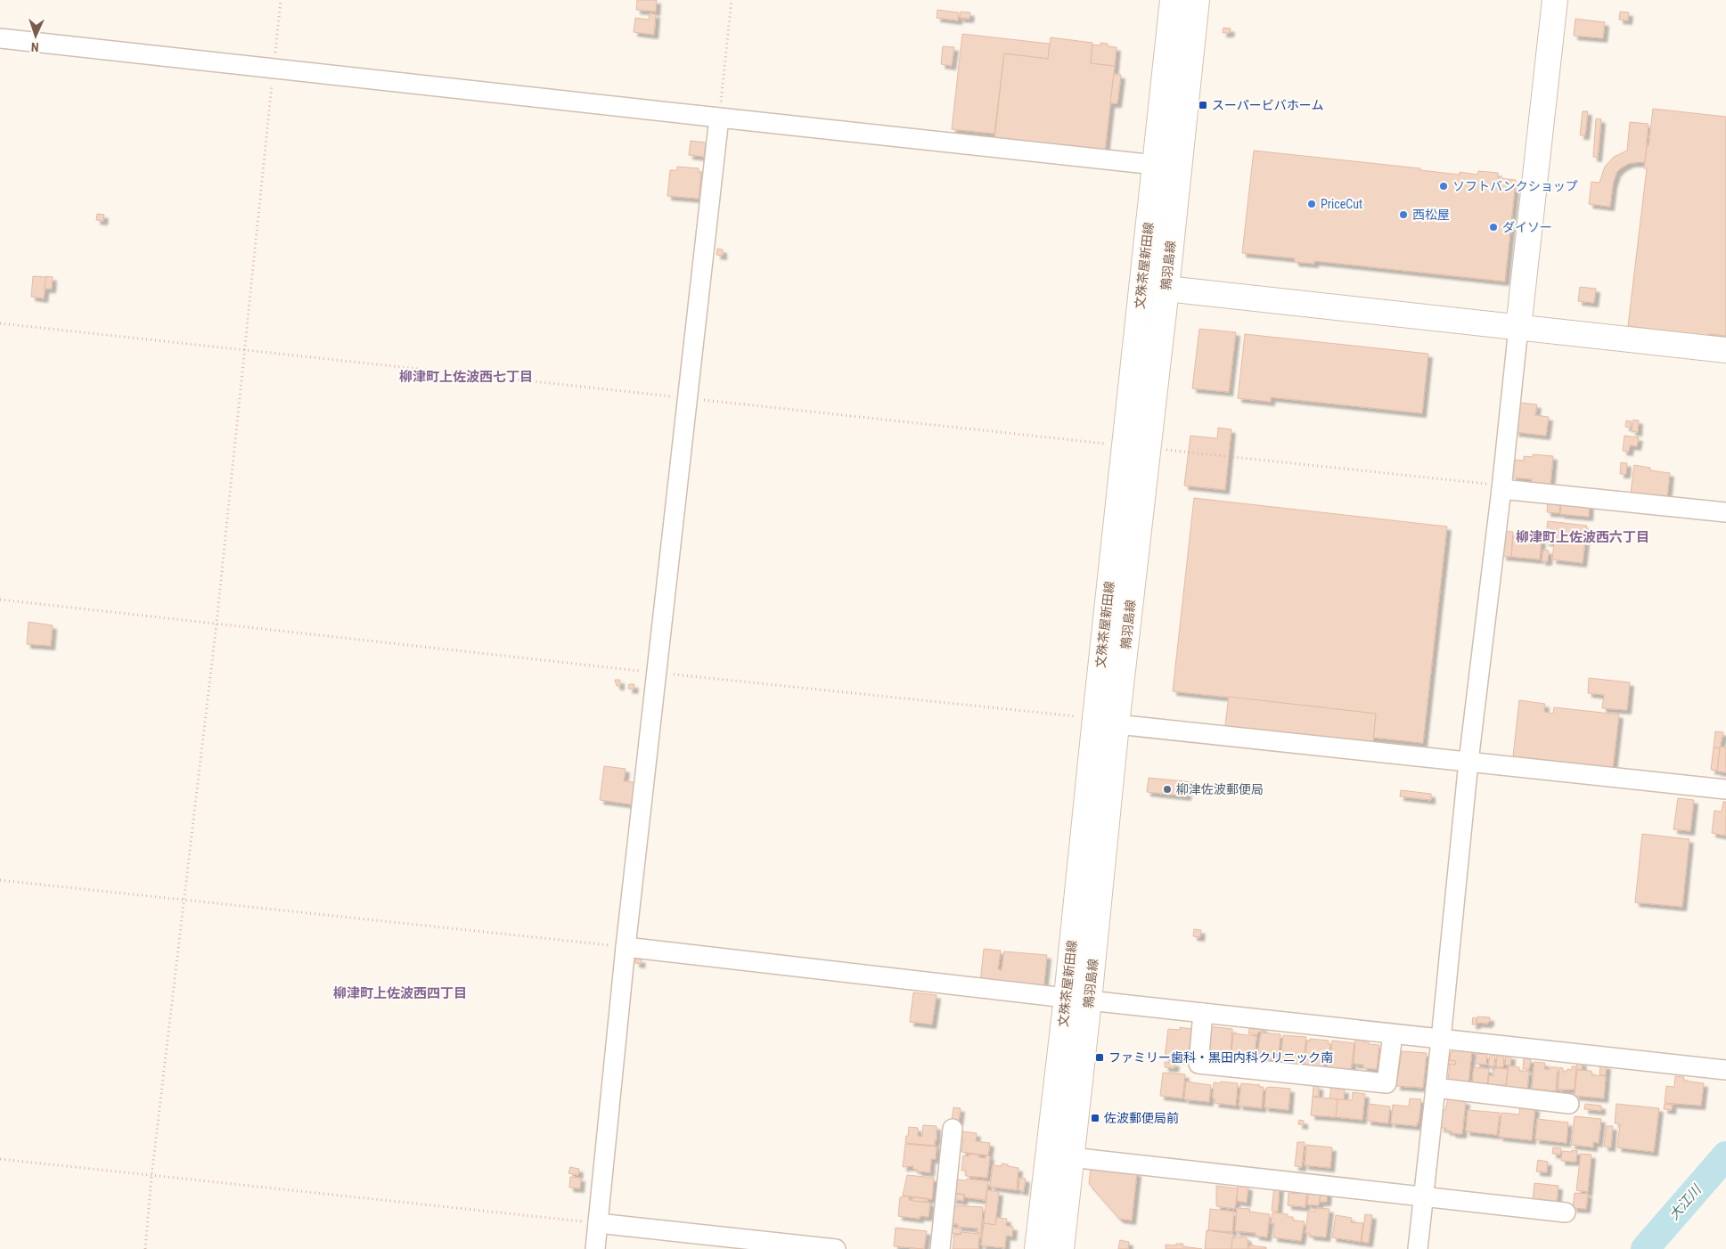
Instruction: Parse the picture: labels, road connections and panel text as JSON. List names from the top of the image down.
{
  "streets": {
    "main road": ["文殊茶屋新田線", "鶉羽島線"]
  },
  "crossings": [
    ["文殊茶屋新田線", "鶉羽島線"]
  ],
  "districts": ["柳津町上佐波西七丁目", "柳津町上佐波西六丁目", "柳津町上佐波西四丁目"],
  "water": ["大江川"],
  "places": {
    "transit": ["スーパービバホーム", "ファミリー歯科・黒田内科クリニック南", "佐波郵便局前"],
    "other": [
      "ソフトバンクショップ",
      "PriceCut",
      "西松屋",
      "ダイソー",
      "柳津佐波郵便局"
    ]
  },
  "north": "bottom"
}
